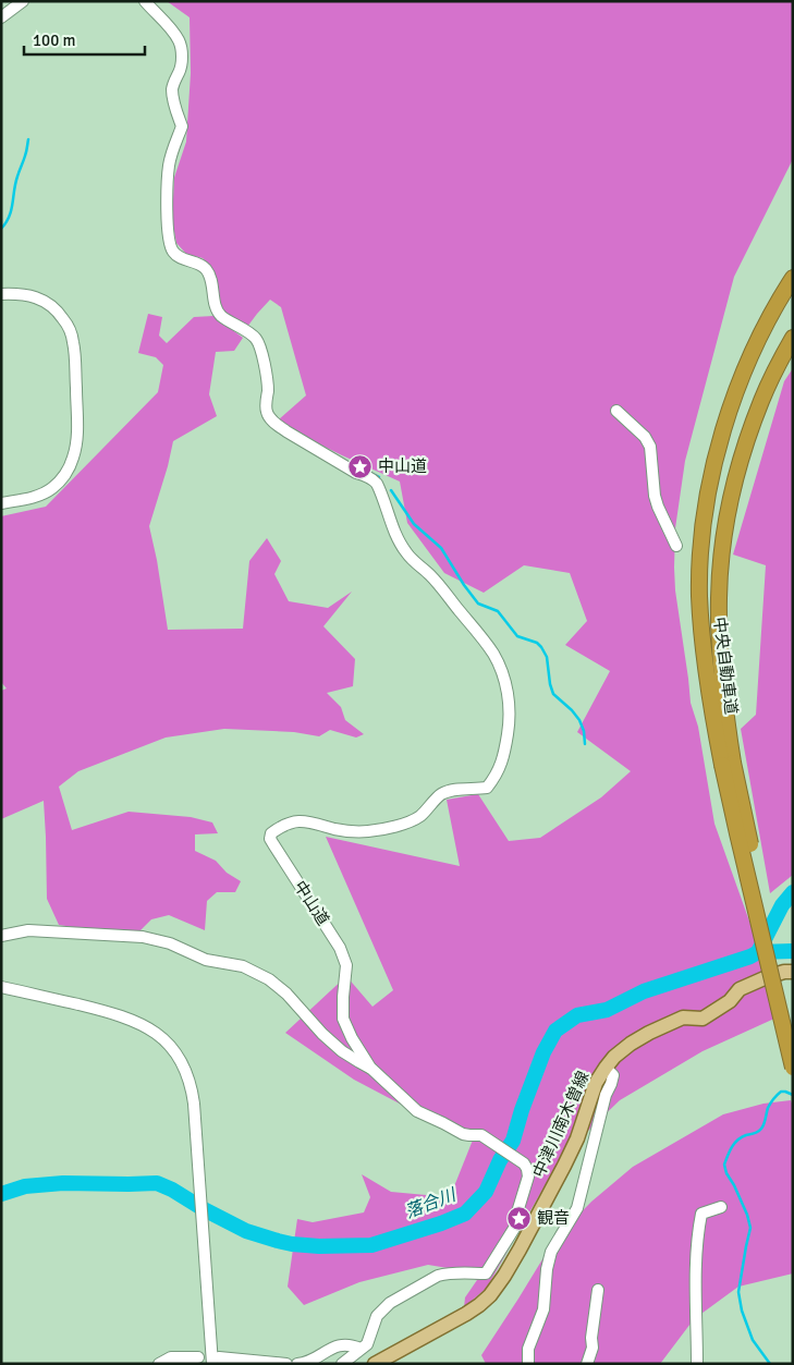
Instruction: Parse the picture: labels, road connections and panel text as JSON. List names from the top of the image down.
{
  "streets": {
    "highway": ["中央自動車道"],
    "main road": ["中津川南木曽線"],
    "street": ["中山道"]
  },
  "water": ["落合川"],
  "places": {
    "place": ["中山道", "観音"]
  },
  "scale_bar": "100 m"
}
